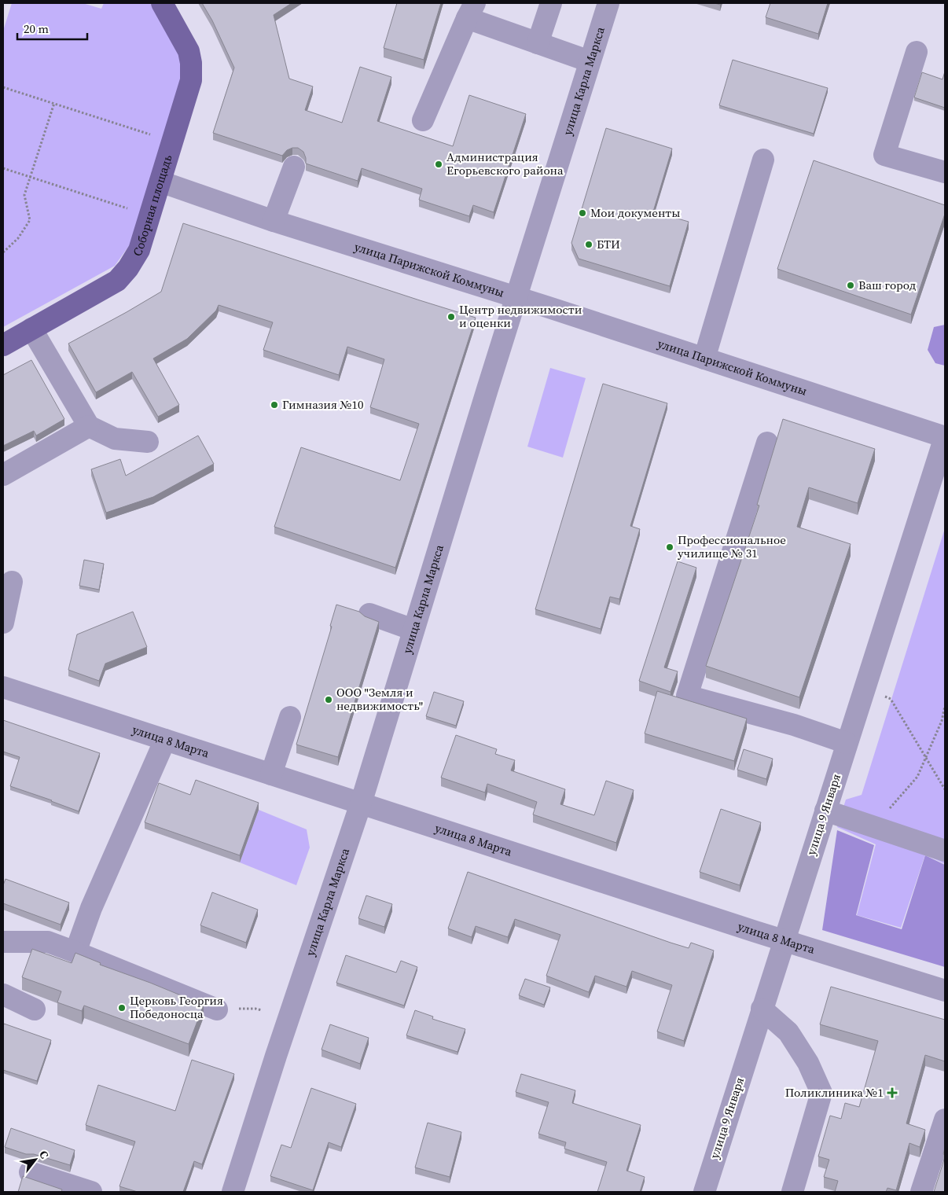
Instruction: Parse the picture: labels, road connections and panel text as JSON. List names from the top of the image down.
{
  "streets": {
    "main road": ["Соборная площадь"],
    "street": [
      "улица Карла Маркса",
      "улица Парижской Коммуны",
      "улица 8 Марта",
      "улица 9 Января"
    ]
  },
  "crossings": [
    ["улица Карла Маркса", "улица Парижской Коммуны"],
    ["улица Карла Маркса", "улица 8 Марта"],
    ["Соборная площадь", "улица Парижской Коммуны"],
    ["улица Парижской Коммуны", "улица 9 Января"],
    ["улица 8 Марта", "улица 9 Января"]
  ],
  "places": {
    "other": [
      "Администрация Егорьевского района",
      "Мои документы",
      "БТИ",
      "Ваш город",
      "Центр недвижимости и оценки",
      "Гимназия №10",
      "Профессиональное училище № 31",
      "ООО \"Земля и недвижимость\"",
      "Церковь Георгия Победоносца"
    ],
    "health": ["Поликлиника №1"]
  },
  "scale_bar": "20 m",
  "north": "top right"
}
